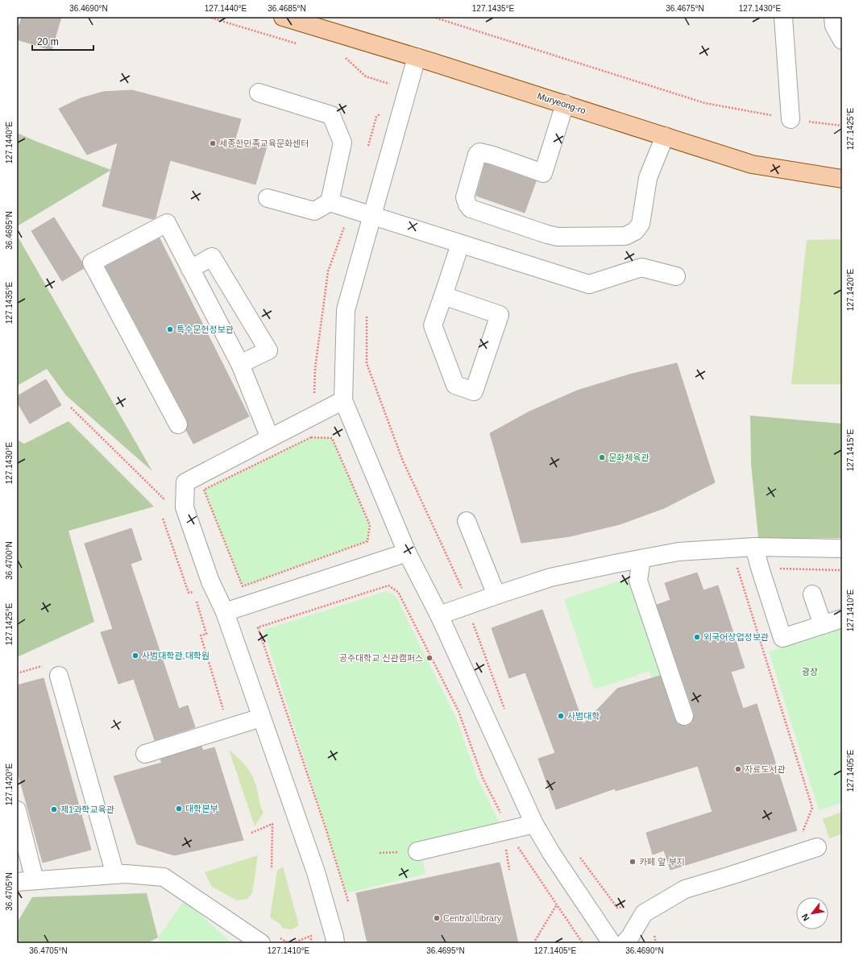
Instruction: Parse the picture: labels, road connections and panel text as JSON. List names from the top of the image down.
{
  "streets": {
    "main road": ["Muryeong-ro"]
  },
  "parks": ["광장"],
  "places": [
    "세종한민족교육문화센터",
    "특수문헌정보관",
    "문화체육관",
    "외국어상업정보관",
    "사범대학관,대학원",
    "공주대학교 신관캠퍼스",
    "사범대학",
    "자료도서관",
    "대학본부",
    "제1과학교육관",
    "카페 앞 부지",
    "Central Library"
  ],
  "scale_bar": "20 m",
  "north": "bottom left",
  "coordinates": [
    "36.4690°N",
    "127.1440°E",
    "36.4685°N",
    "127.1435°E",
    "36.4675°N",
    "127.1430°E",
    "127.1425°E",
    "36.4695°N",
    "127.1420°E",
    "127.1415°E",
    "36.4700°N",
    "127.1410°E",
    "127.1405°E",
    "36.4705°N"
  ]
}
